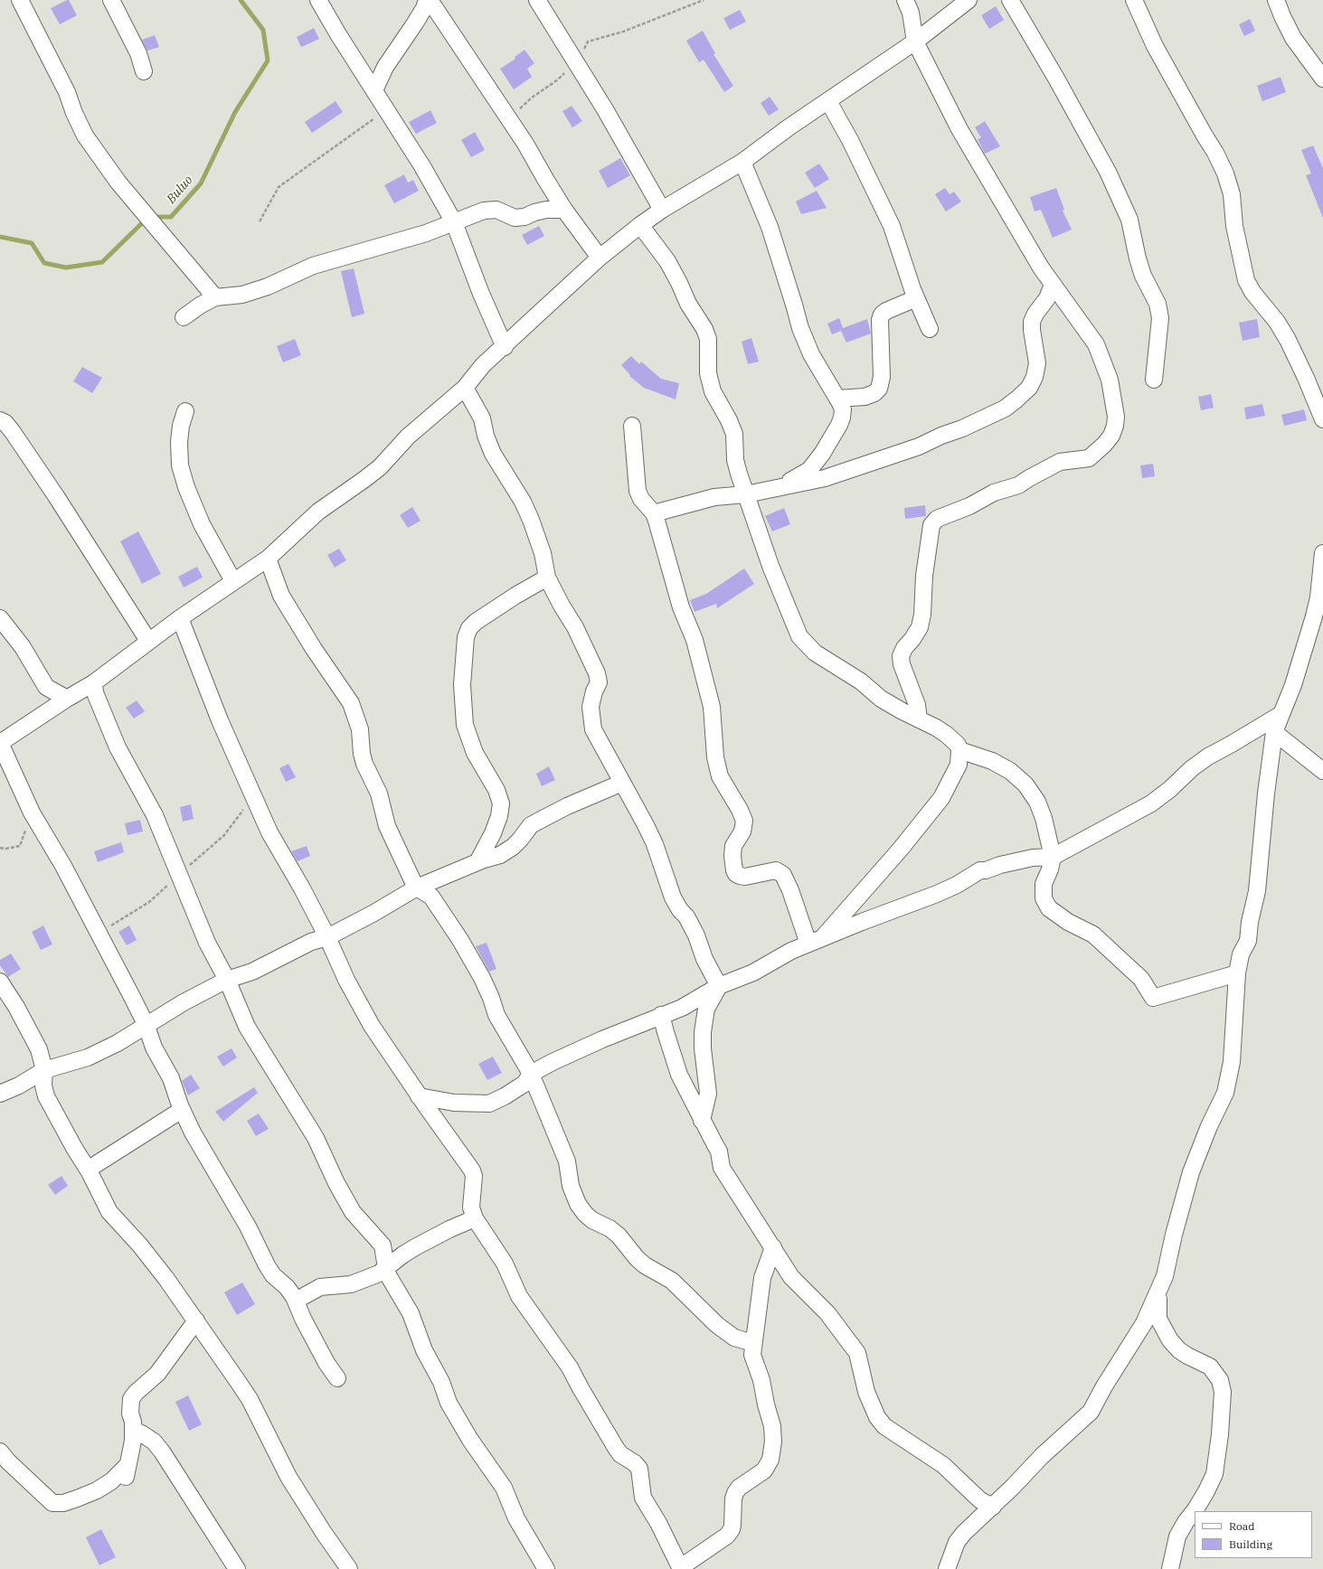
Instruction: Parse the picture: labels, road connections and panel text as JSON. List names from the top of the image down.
{
  "water": ["Buluo"],
  "legend": ["Road", "Building"]
}
